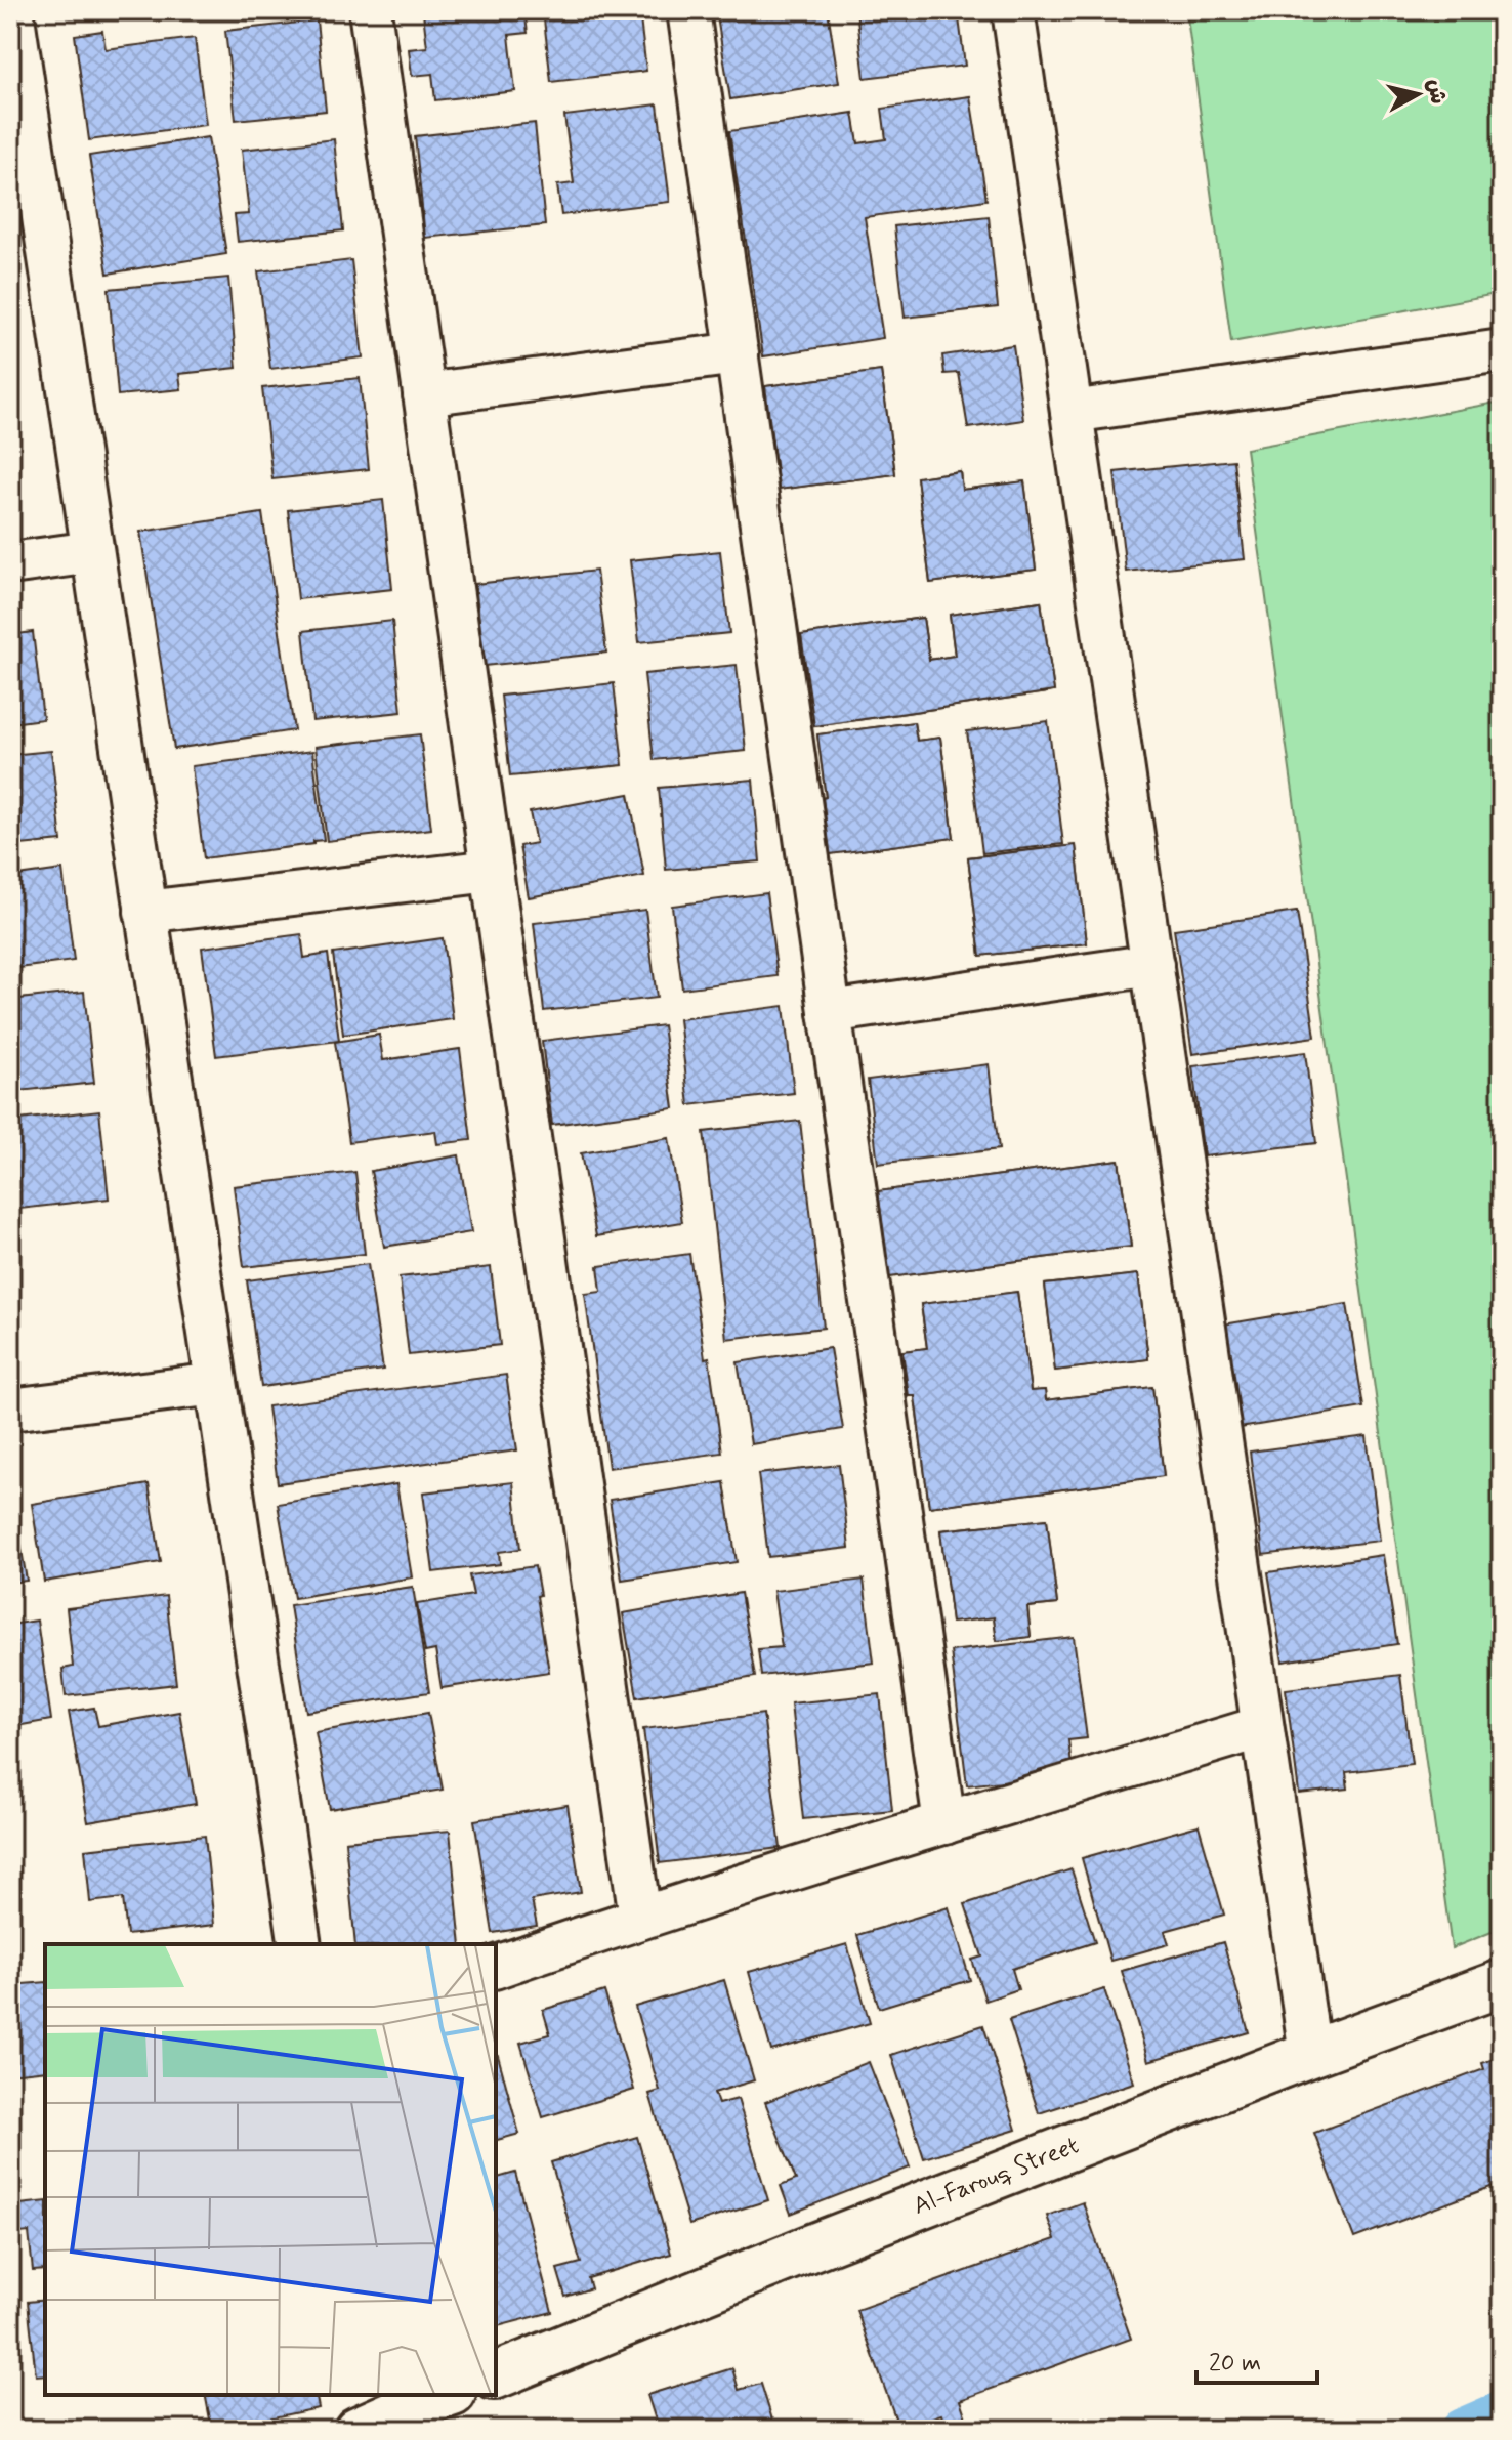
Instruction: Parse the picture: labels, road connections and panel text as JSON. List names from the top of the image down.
{
  "streets": {
    "main road": ["Al-Farouq Street"]
  },
  "scale_bar": "20 m",
  "north": "right"
}
